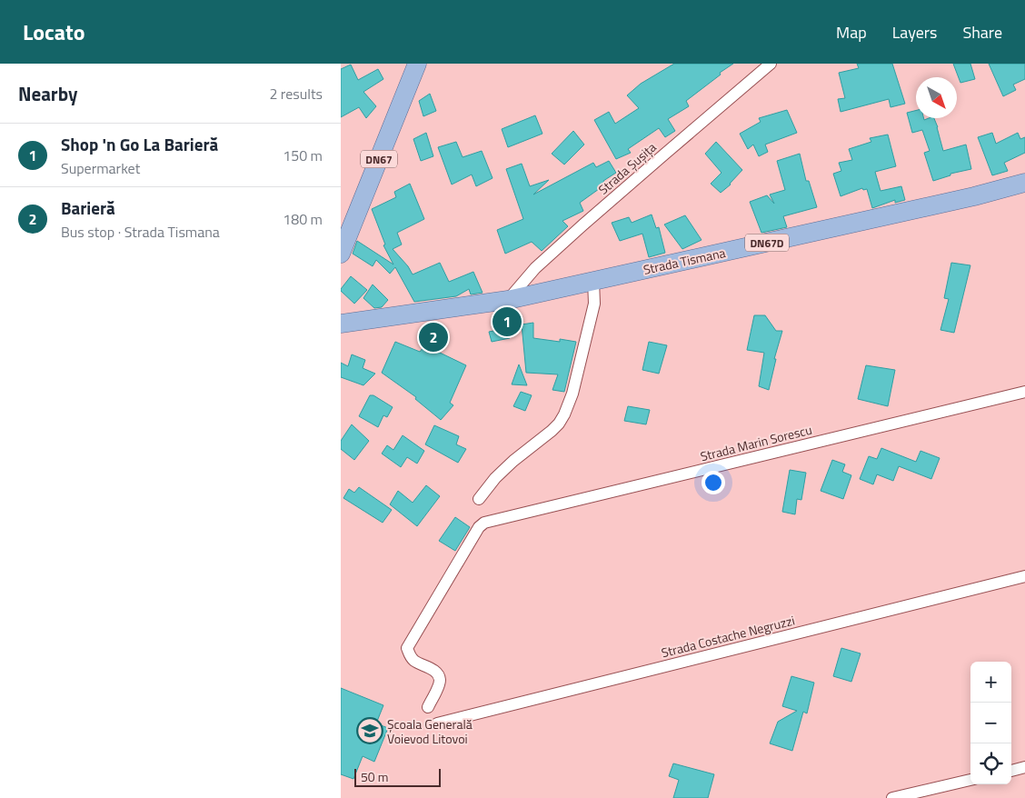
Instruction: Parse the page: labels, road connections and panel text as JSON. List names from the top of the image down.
{
  "streets": {
    "main road": ["DN67", "DN67D", "Strada Tismana"],
    "street": ["Strada Șușița", "Strada Marin Sorescu", "Strada Costache Negruzzi"]
  },
  "crossings": [
    ["Strada Șușița", "Strada Tismana"]
  ],
  "places": {
    "school or university": ["Școala Generală Voievod Litovoi"]
  },
  "scale_bar": "50 m",
  "north": "bottom right",
  "page": {
    "header": "Locato",
    "nav": ["Map", "Layers", "Share"],
    "heading": ["Nearby", "2 results"],
    "list": [
      {
        "mark": "1",
        "name": "Shop 'n Go La Barieră",
        "note": "Supermarket",
        "value": "150 m"
      },
      {
        "mark": "2",
        "name": "Barieră",
        "note": "Bus stop · Strada Tismana",
        "value": "180 m"
      }
    ],
    "pins": ["1", "2"],
    "map_buttons": ["+", "−"],
    "scale": "50 m"
  }
}
